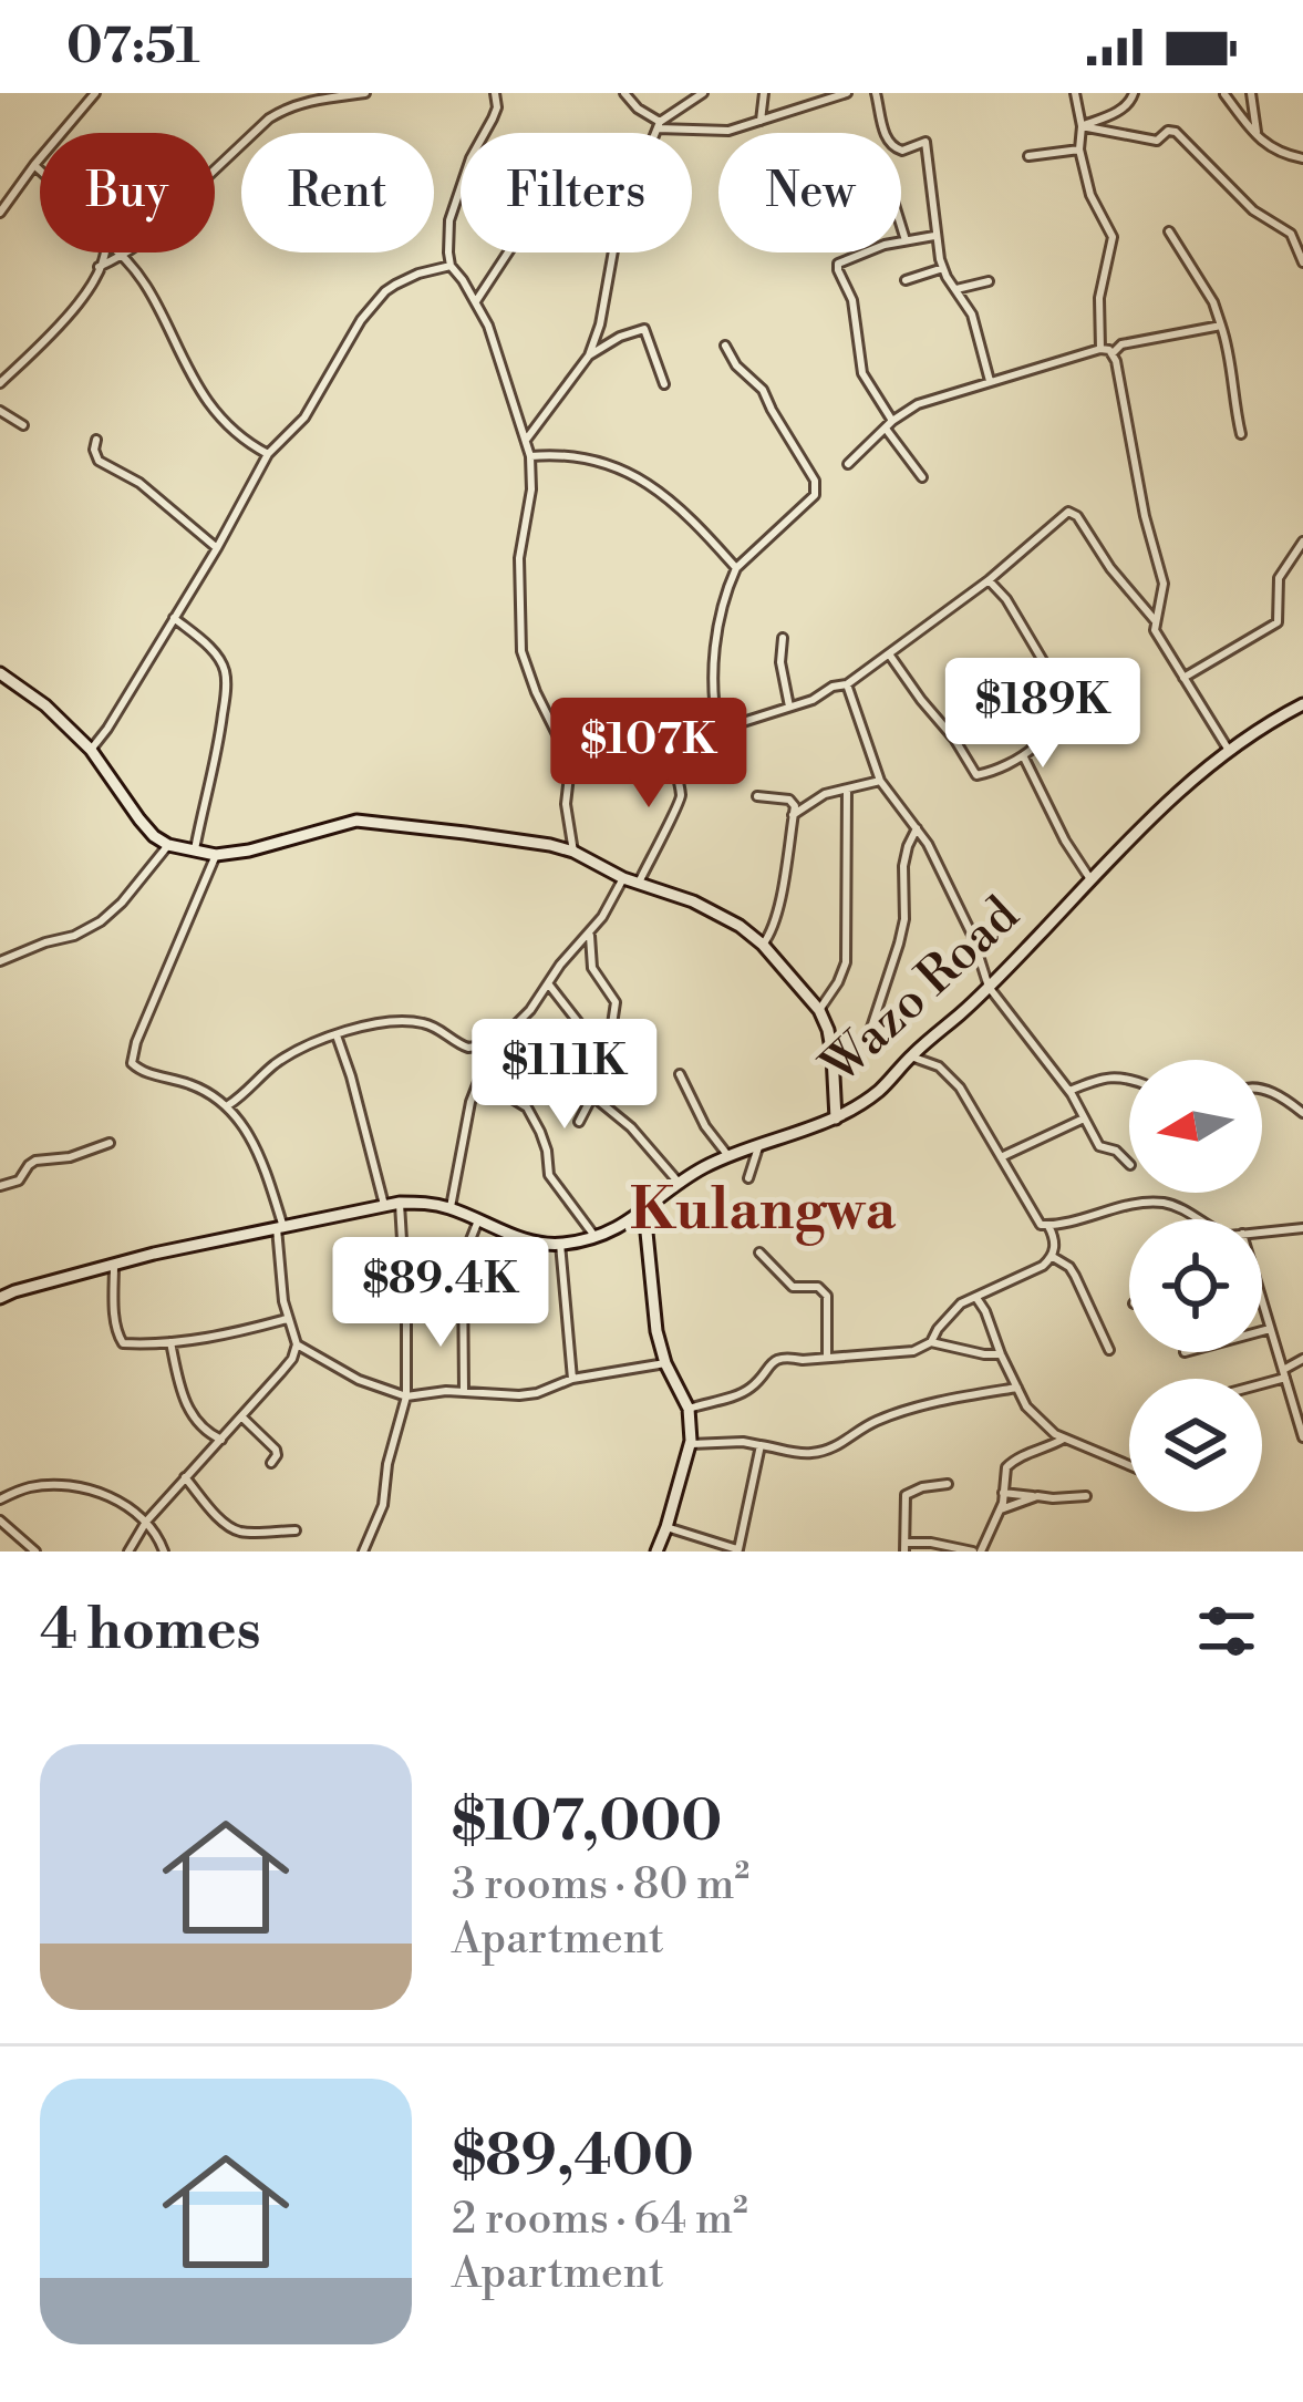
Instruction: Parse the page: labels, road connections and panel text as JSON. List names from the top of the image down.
{
  "streets": {
    "main road": ["Wazo Road"]
  },
  "districts": ["Kulangwa"],
  "north": "left",
  "page": {
    "status": "07:51",
    "chip": [
      "Buy",
      "Rent",
      "Filters",
      "New"
    ],
    "price": [
      "$189K",
      "$107K",
      "$111K",
      "$89.4K"
    ],
    "heading": "4 homes",
    "list": [
      {
        "name": "$107,000",
        "note": "3 rooms · 80 m² · Apartment"
      },
      {
        "name": "$89,400",
        "note": "2 rooms · 64 m² · Apartment"
      }
    ]
  }
}
